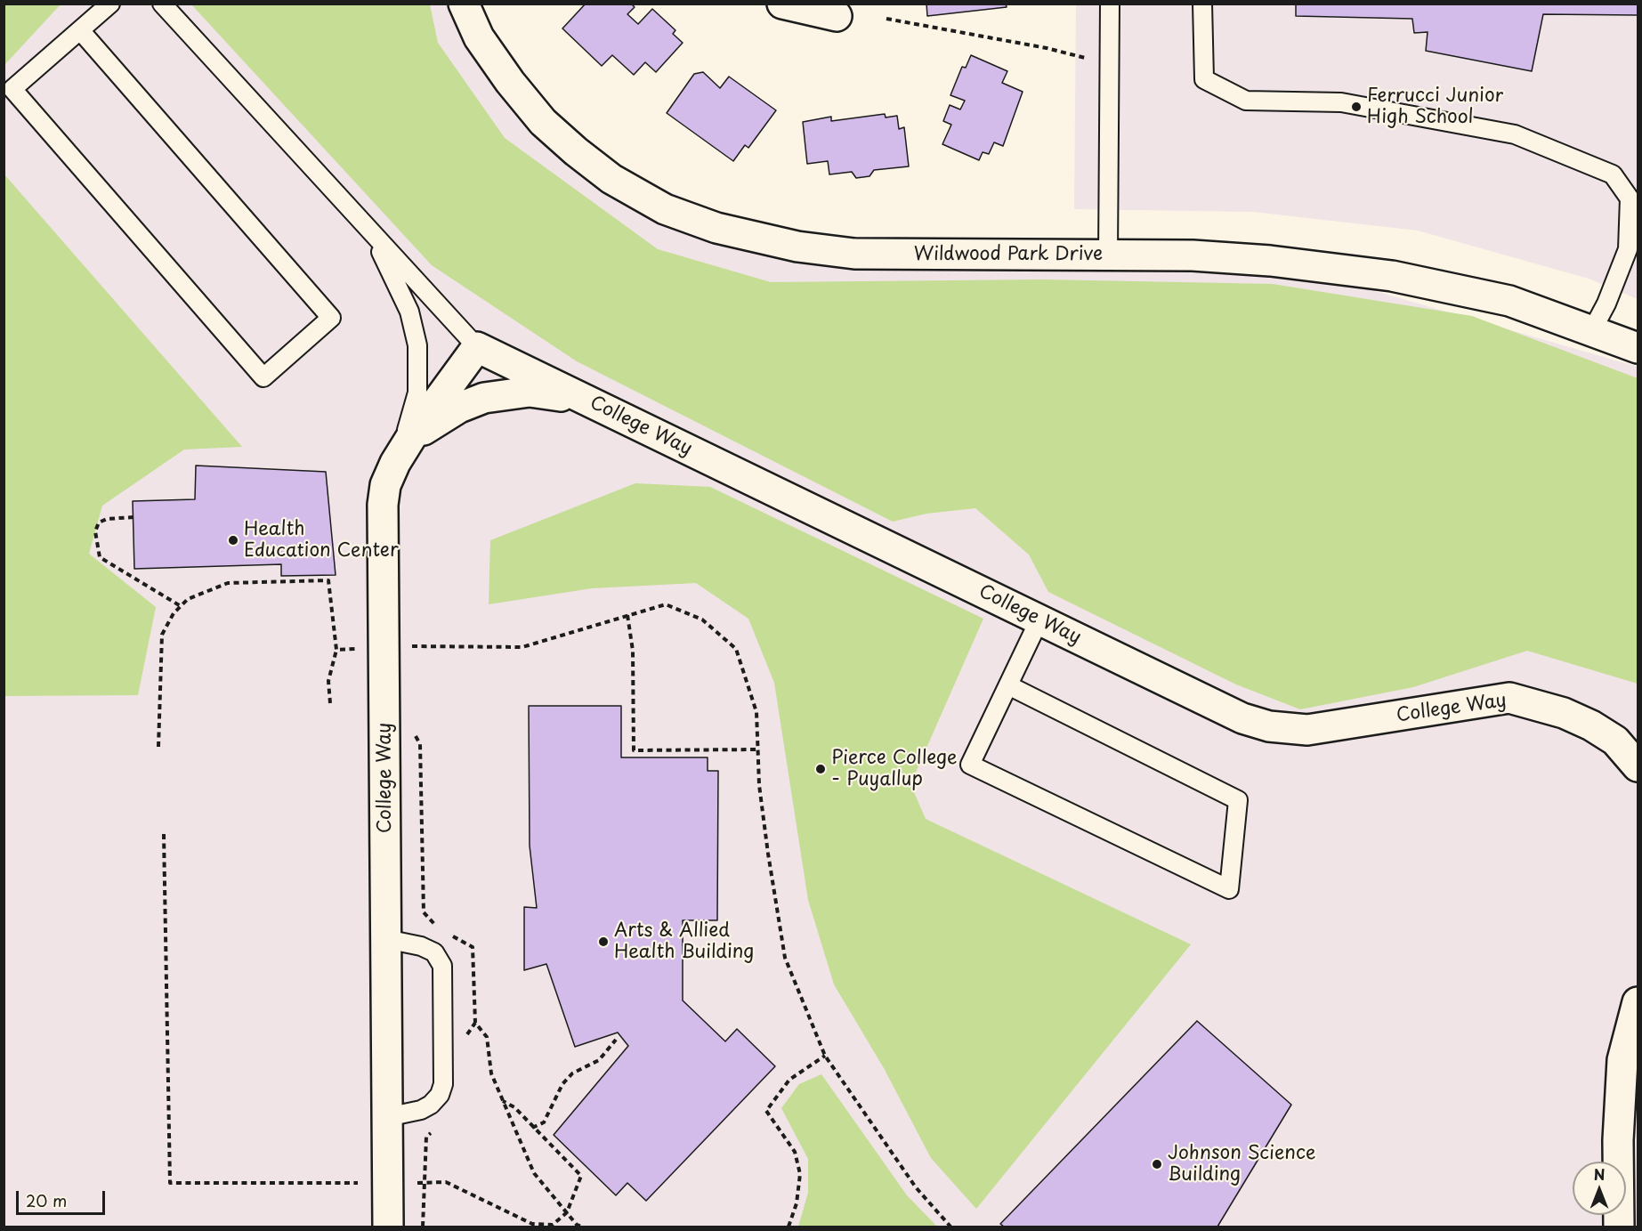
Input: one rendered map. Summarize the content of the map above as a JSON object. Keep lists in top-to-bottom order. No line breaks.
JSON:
{"streets":{"street":["Wildwood Park Drive","College Way"]},"places":["Ferrucci Junior High School","Health Education Center","Pierce College - Puyallup","Arts & Allied Health Building","Johnson Science Building"],"scale_bar":"20 m","north":"top"}
